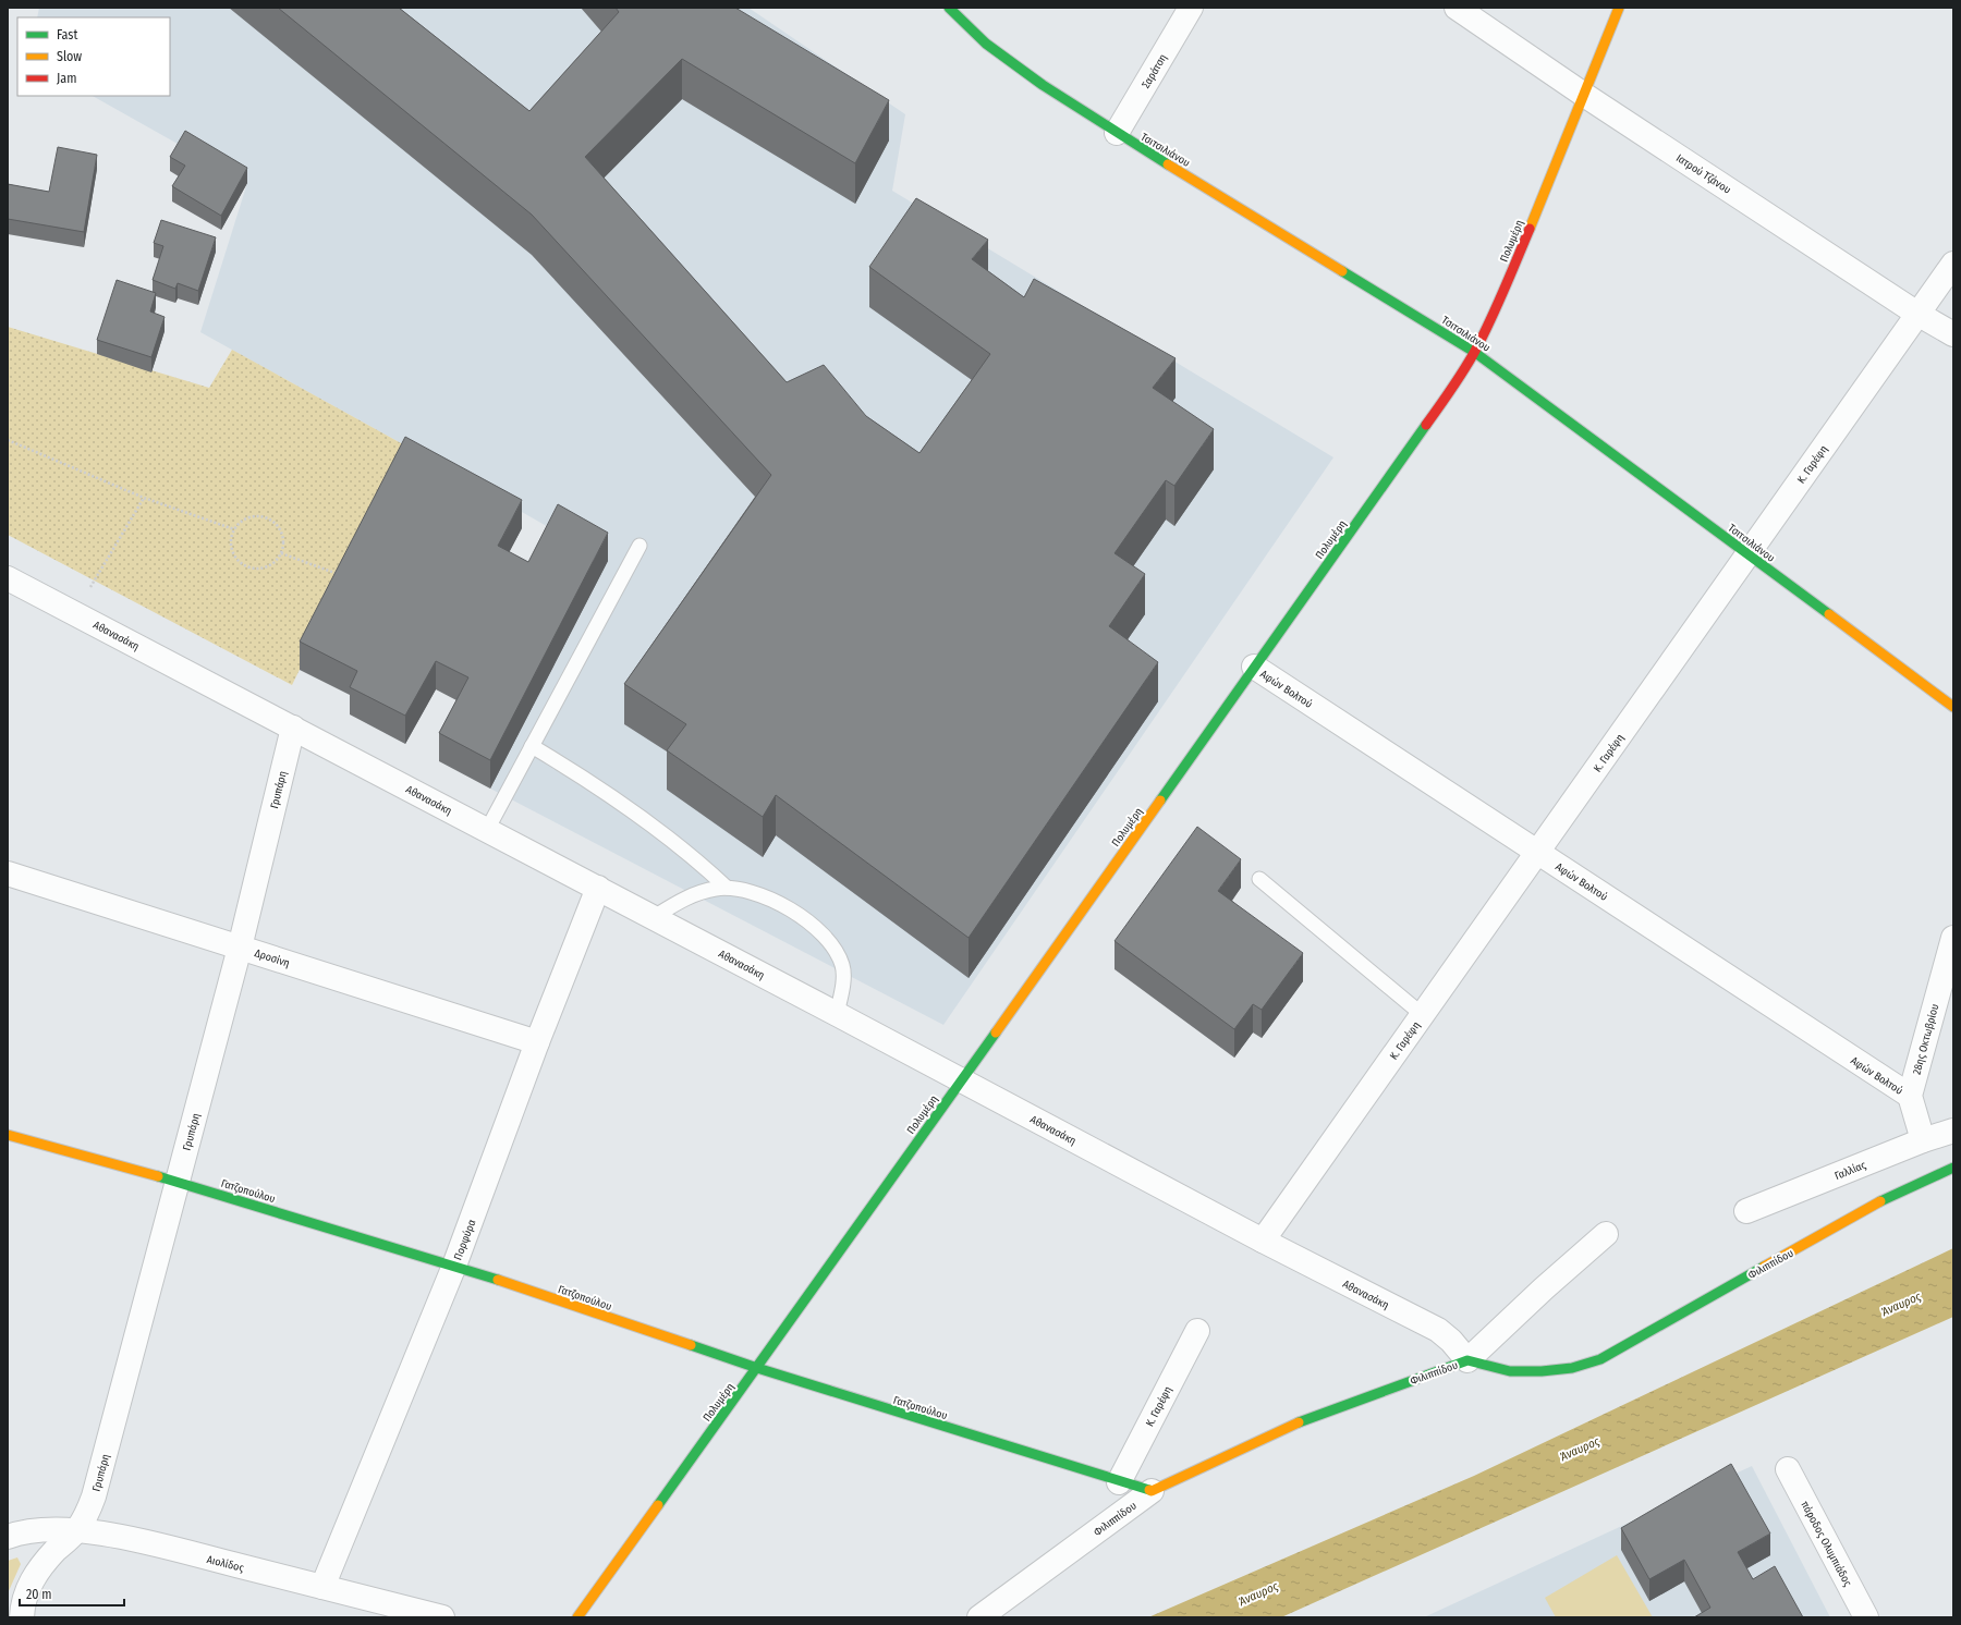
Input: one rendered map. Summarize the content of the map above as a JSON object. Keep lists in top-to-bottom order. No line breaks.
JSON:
{"streets":{"street":["Σαράτση","Τσιτσιλιάνου","Ιατρού Τζάνου","Πολυμέρη","Κ. Γαρέφη","Αθανασάκη","Αφών Βολτού","Γρυπάρη","Δροσίνη","28ης Οκτωβρίου","Γαλλίας","Γατζοπούλου","Πορφύρα","Φιλιππίδου","πάροδος Ολυμπιάδος","Αιολίδος"]},"crossings":[["Σαράτση","Τσιτσιλιάνου"],["Τσιτσιλιάνου","Πολυμέρη"],["Τσιτσιλιάνου","Κ. Γαρέφη"],["Ιατρού Τζάνου","Πολυμέρη"],["Ιατρού Τζάνου","Κ. Γαρέφη"],["Πολυμέρη","Αθανασάκη"],["Πολυμέρη","Αφών Βολτού"],["Πολυμέρη","Γατζοπούλου"],["Κ. Γαρέφη","Αθανασάκη"],["Κ. Γαρέφη","Αφών Βολτού"],["Κ. Γαρέφη","Γατζοπούλου"],["Αθανασάκη","Γρυπάρη"],["Αθανασάκη","Πορφύρα"],["Αθανασάκη","Φιλιππίδου"],["Αφών Βολτού","28ης Οκτωβρίου"],["Γρυπάρη","Δροσίνη"],["Γρυπάρη","Γατζοπούλου"],["Γρυπάρη","Αιολίδος"],["Δροσίνη","Πορφύρα"],["Γατζοπούλου","Πορφύρα"],["Γατζοπούλου","Φιλιππίδου"],["Πορφύρα","Αιολίδος"]],"water":["Άναυρος"],"legend":["Fast","Slow","Jam"],"scale_bar":"20 m"}
